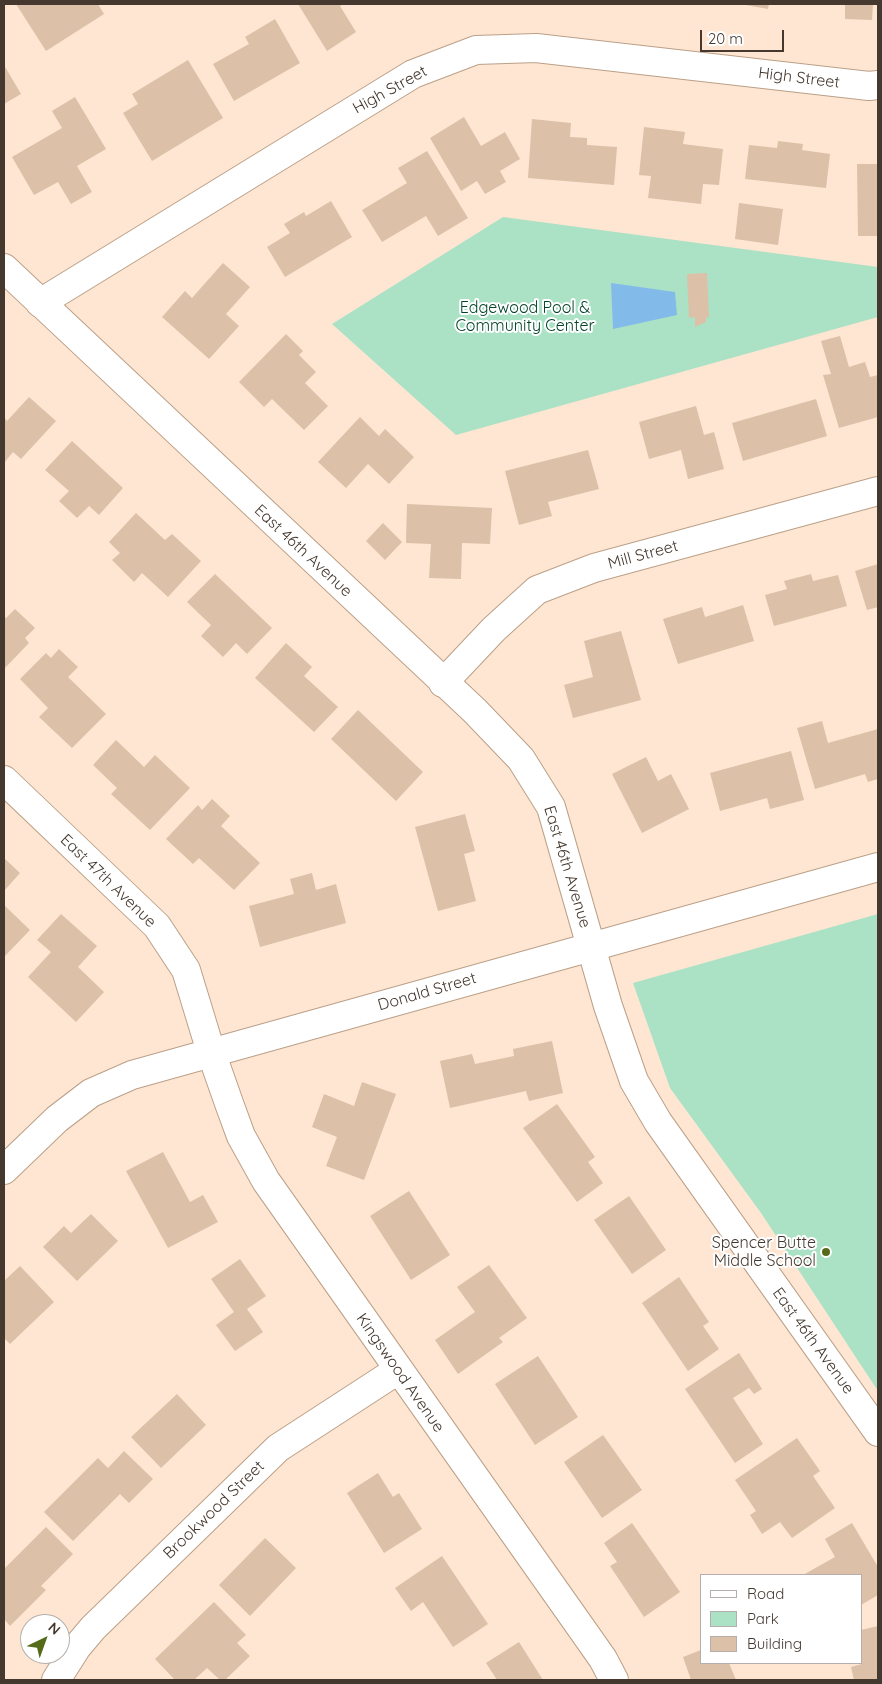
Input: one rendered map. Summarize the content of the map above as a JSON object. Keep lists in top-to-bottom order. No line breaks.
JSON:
{"streets":{"street":["High Street","East 46th Avenue","Mill Street","East 47th Avenue","Donald Street","Kingswood Avenue","Brookwood Street"]},"crossings":[["High Street","East 46th Avenue"],["East 46th Avenue","Mill Street"],["East 46th Avenue","Donald Street"],["East 47th Avenue","Donald Street"],["East 47th Avenue","Kingswood Avenue"],["Donald Street","Kingswood Avenue"],["Kingswood Avenue","Brookwood Street"]],"parks":["Edgewood Pool & Community Center"],"places":["Spencer Butte Middle School"],"legend":["Road","Park","Building"],"scale_bar":"20 m","north":"top right"}
